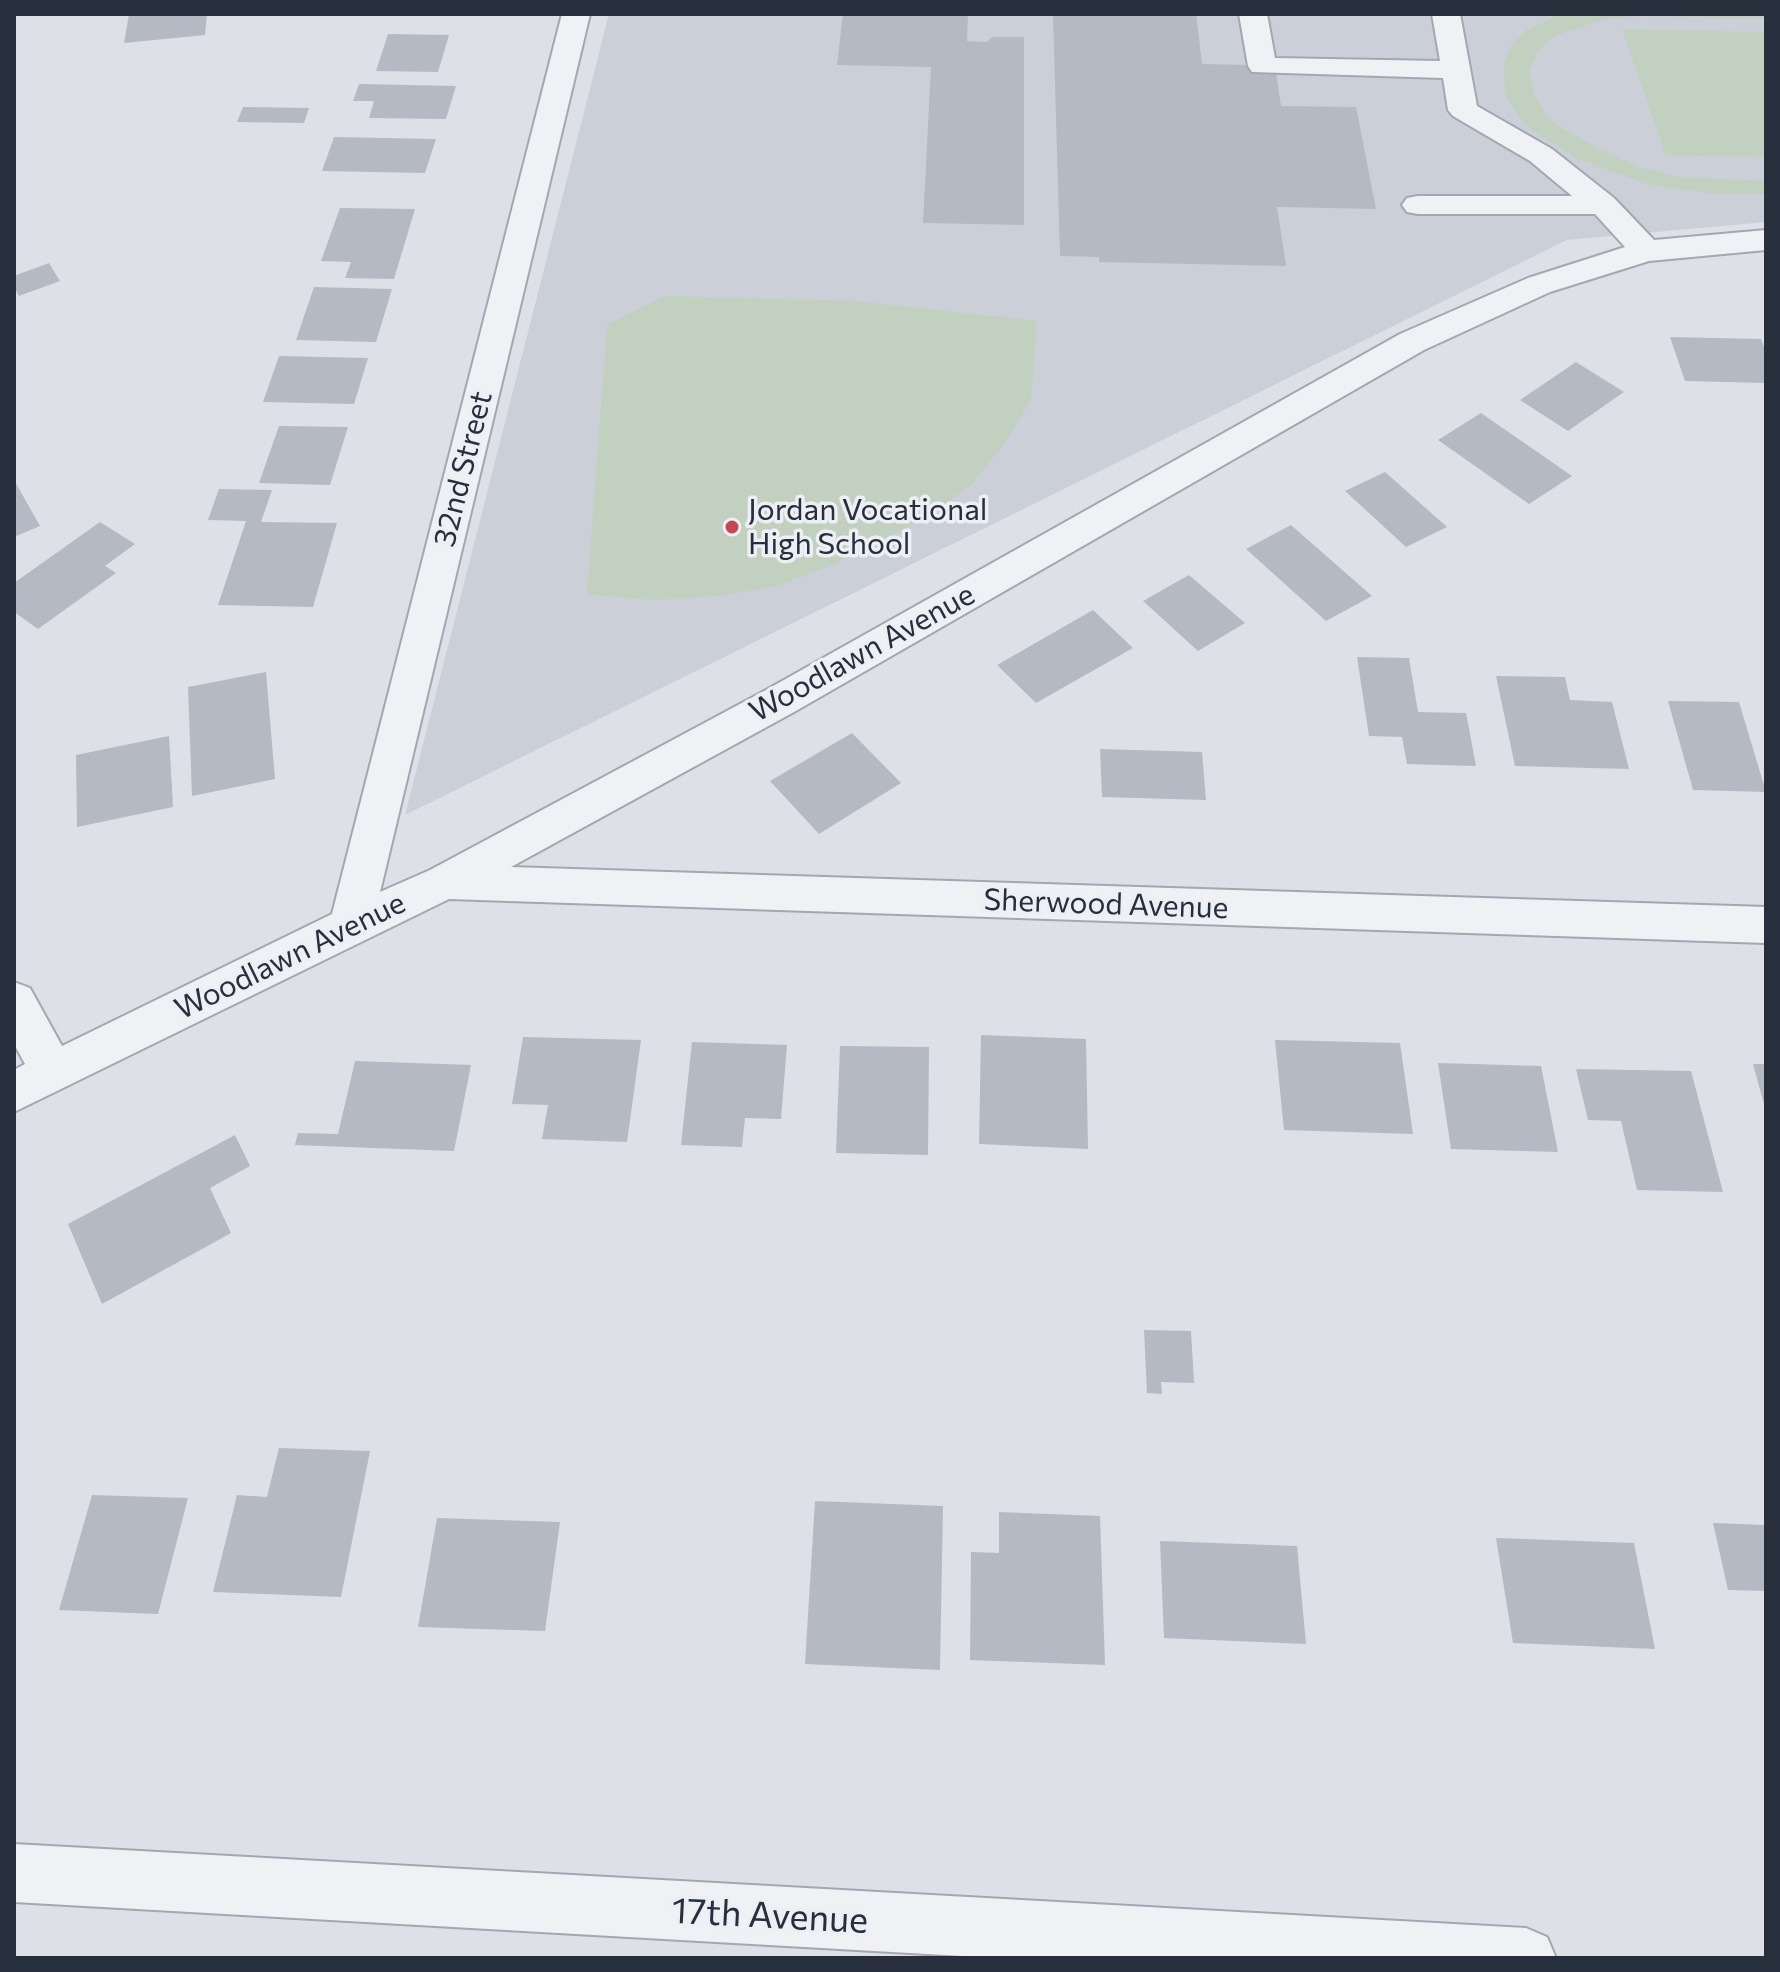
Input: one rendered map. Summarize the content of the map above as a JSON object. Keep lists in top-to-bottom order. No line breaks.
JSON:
{"streets":{"street":["32nd Street","Woodlawn Avenue","Sherwood Avenue","17th Avenue"]},"crossings":[["32nd Street","Woodlawn Avenue"],["Woodlawn Avenue","Sherwood Avenue"]],"places":["Jordan Vocational High School"]}
